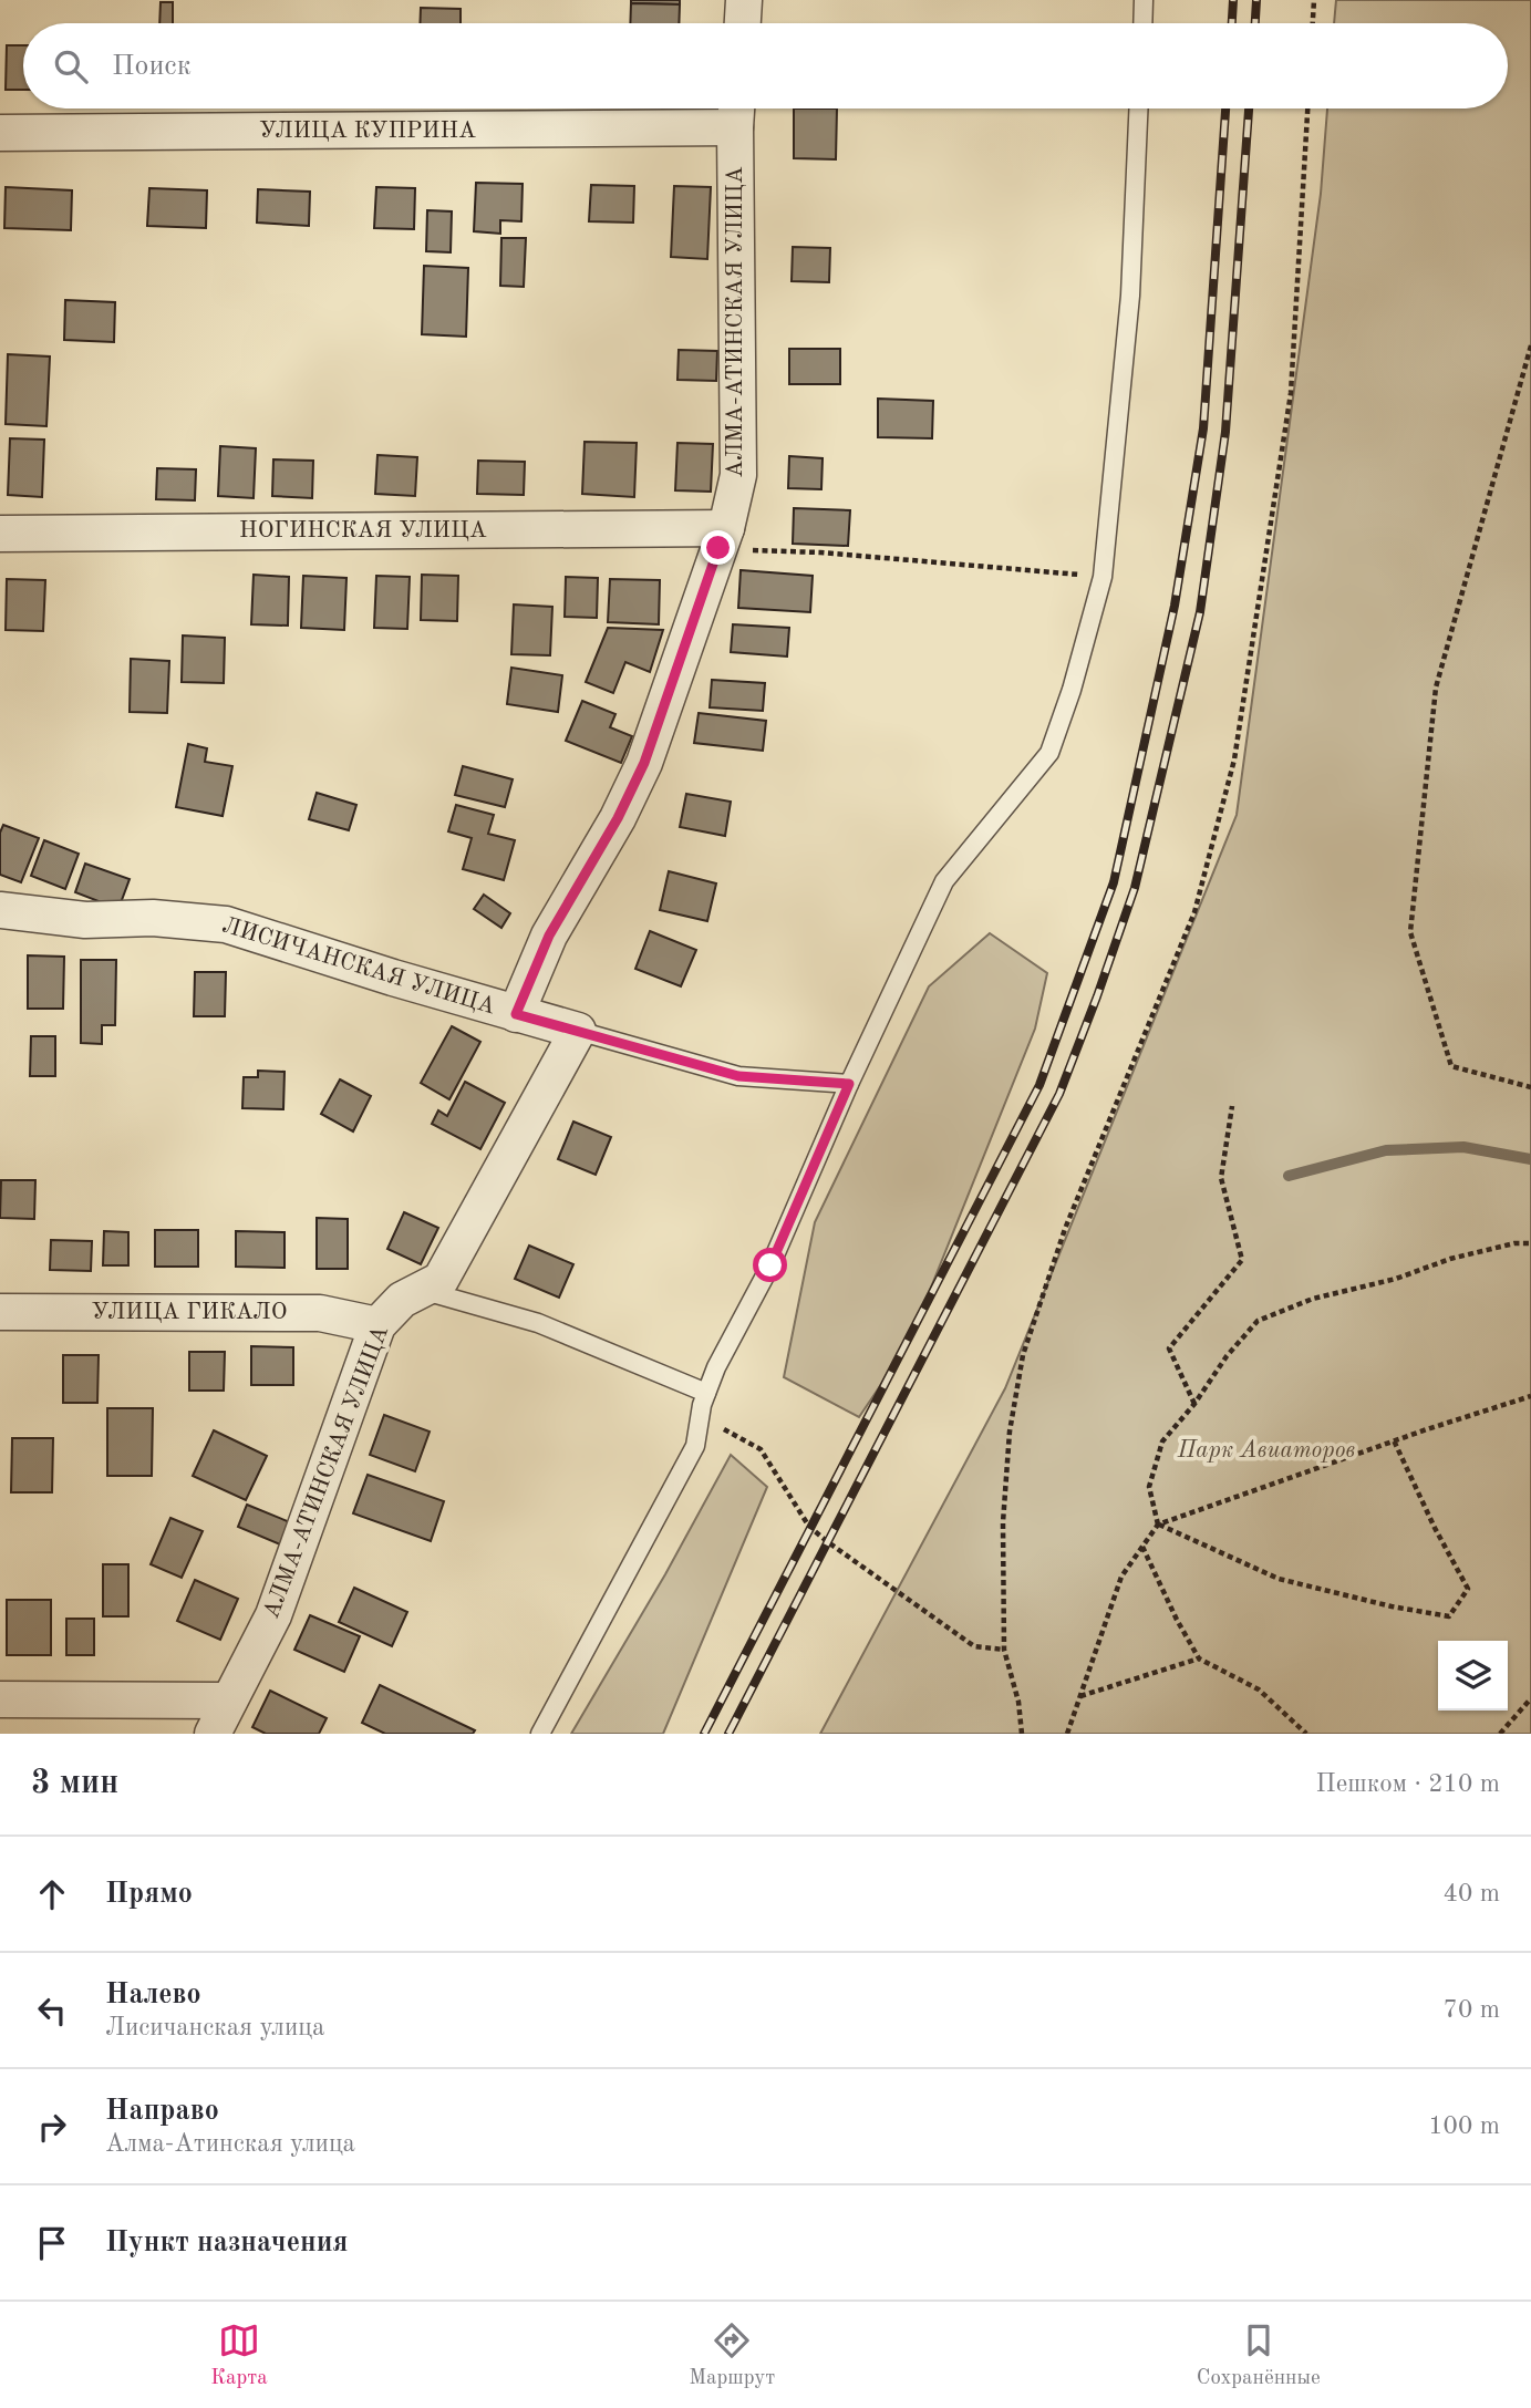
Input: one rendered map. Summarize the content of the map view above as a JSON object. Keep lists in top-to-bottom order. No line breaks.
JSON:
{"streets":{"street":["УЛИЦА КУПРИНА","АЛМА-АТИНСКАЯ УЛИЦА","НОГИНСКАЯ УЛИЦА","ЛИСИЧАНСКАЯ УЛИЦА","УЛИЦА ГИКАЛО"]},"crossings":[["УЛИЦА КУПРИНА","АЛМА-АТИНСКАЯ УЛИЦА"],["АЛМА-АТИНСКАЯ УЛИЦА","НОГИНСКАЯ УЛИЦА"],["АЛМА-АТИНСКАЯ УЛИЦА","ЛИСИЧАНСКАЯ УЛИЦА"],["АЛМА-АТИНСКАЯ УЛИЦА","УЛИЦА ГИКАЛО"]],"parks":["Парк Авиаторов"],"page":{"search":"Поиск","heading":["3 мин","Пешком · 210 m"],"list":[["Прямо","40 m"],["Налево","Лисичанская улица","70 m"],["Направо","Алма-Атинская улица","100 m"],"Пункт назначения"],"nav":["Карта","Маршрут","Сохранённые"]}}
